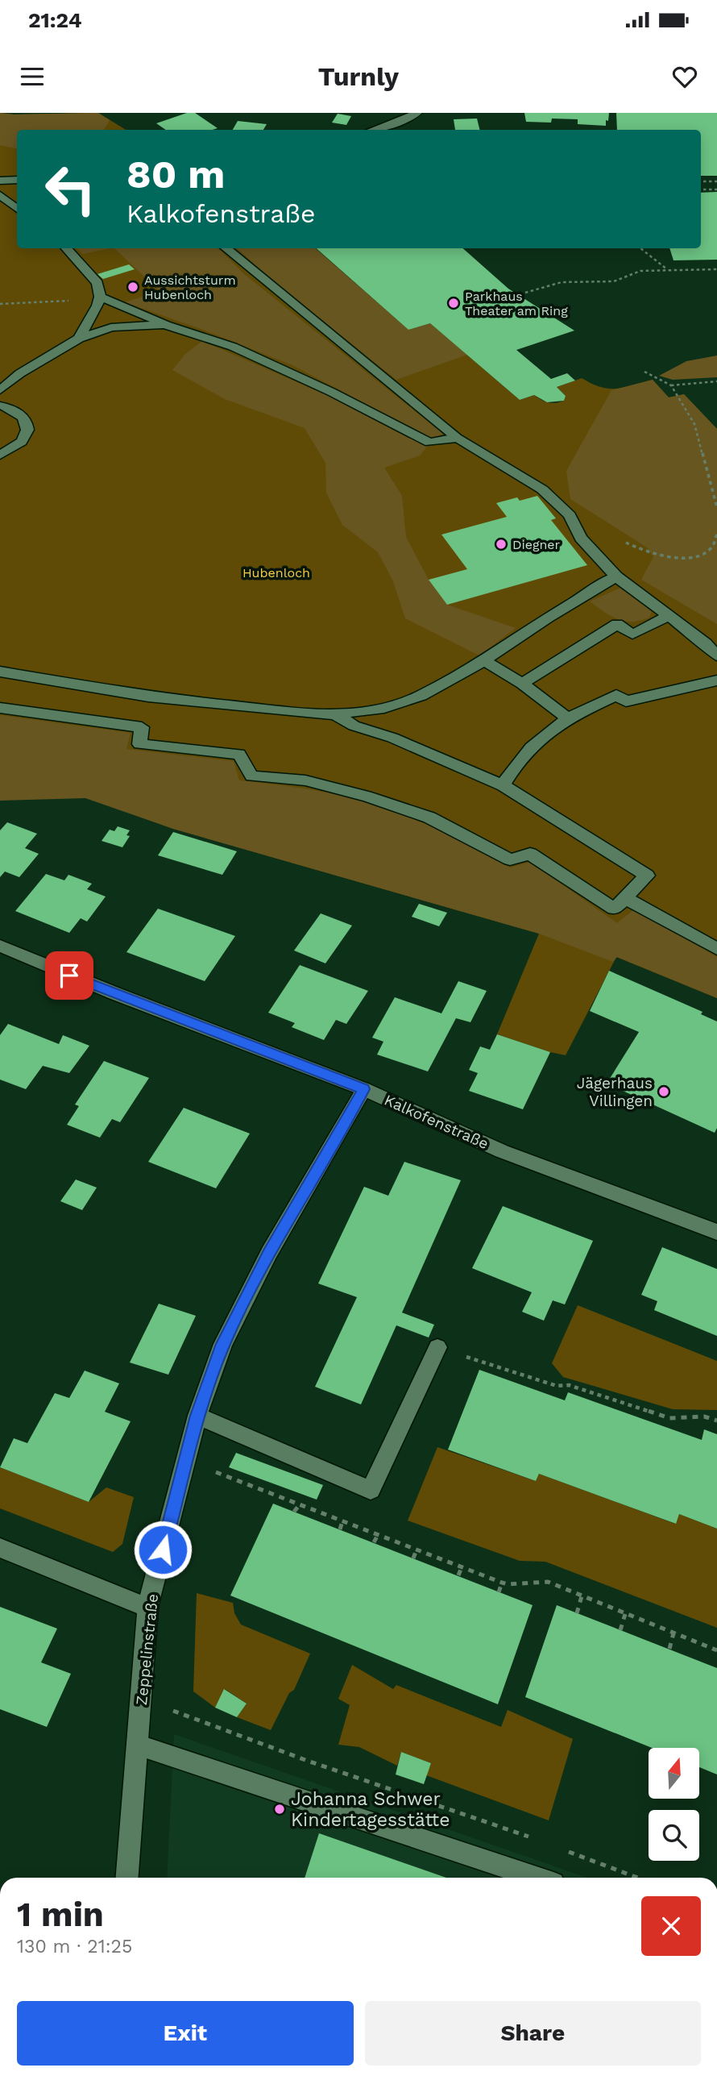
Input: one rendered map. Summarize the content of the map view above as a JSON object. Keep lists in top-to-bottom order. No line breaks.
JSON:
{"streets":{"street":["Kalkofenstraße","Zeppelinstraße"]},"crossings":[["Kalkofenstraße","Zeppelinstraße"]],"parks":["Hubenloch"],"places":["Aussichtsturm Hubenloch","Parkhaus Theater am Ring","Diegner","Jägerhaus Villingen","Johanna Schwer Kindertagesstätte"],"north":"top","page":{"status":"21:24","header":"Turnly","turn":["80 m","Kalkofenstraße"],"heading":["1 min","130 m · 21:25"],"buttons":["Exit","Share"]}}
